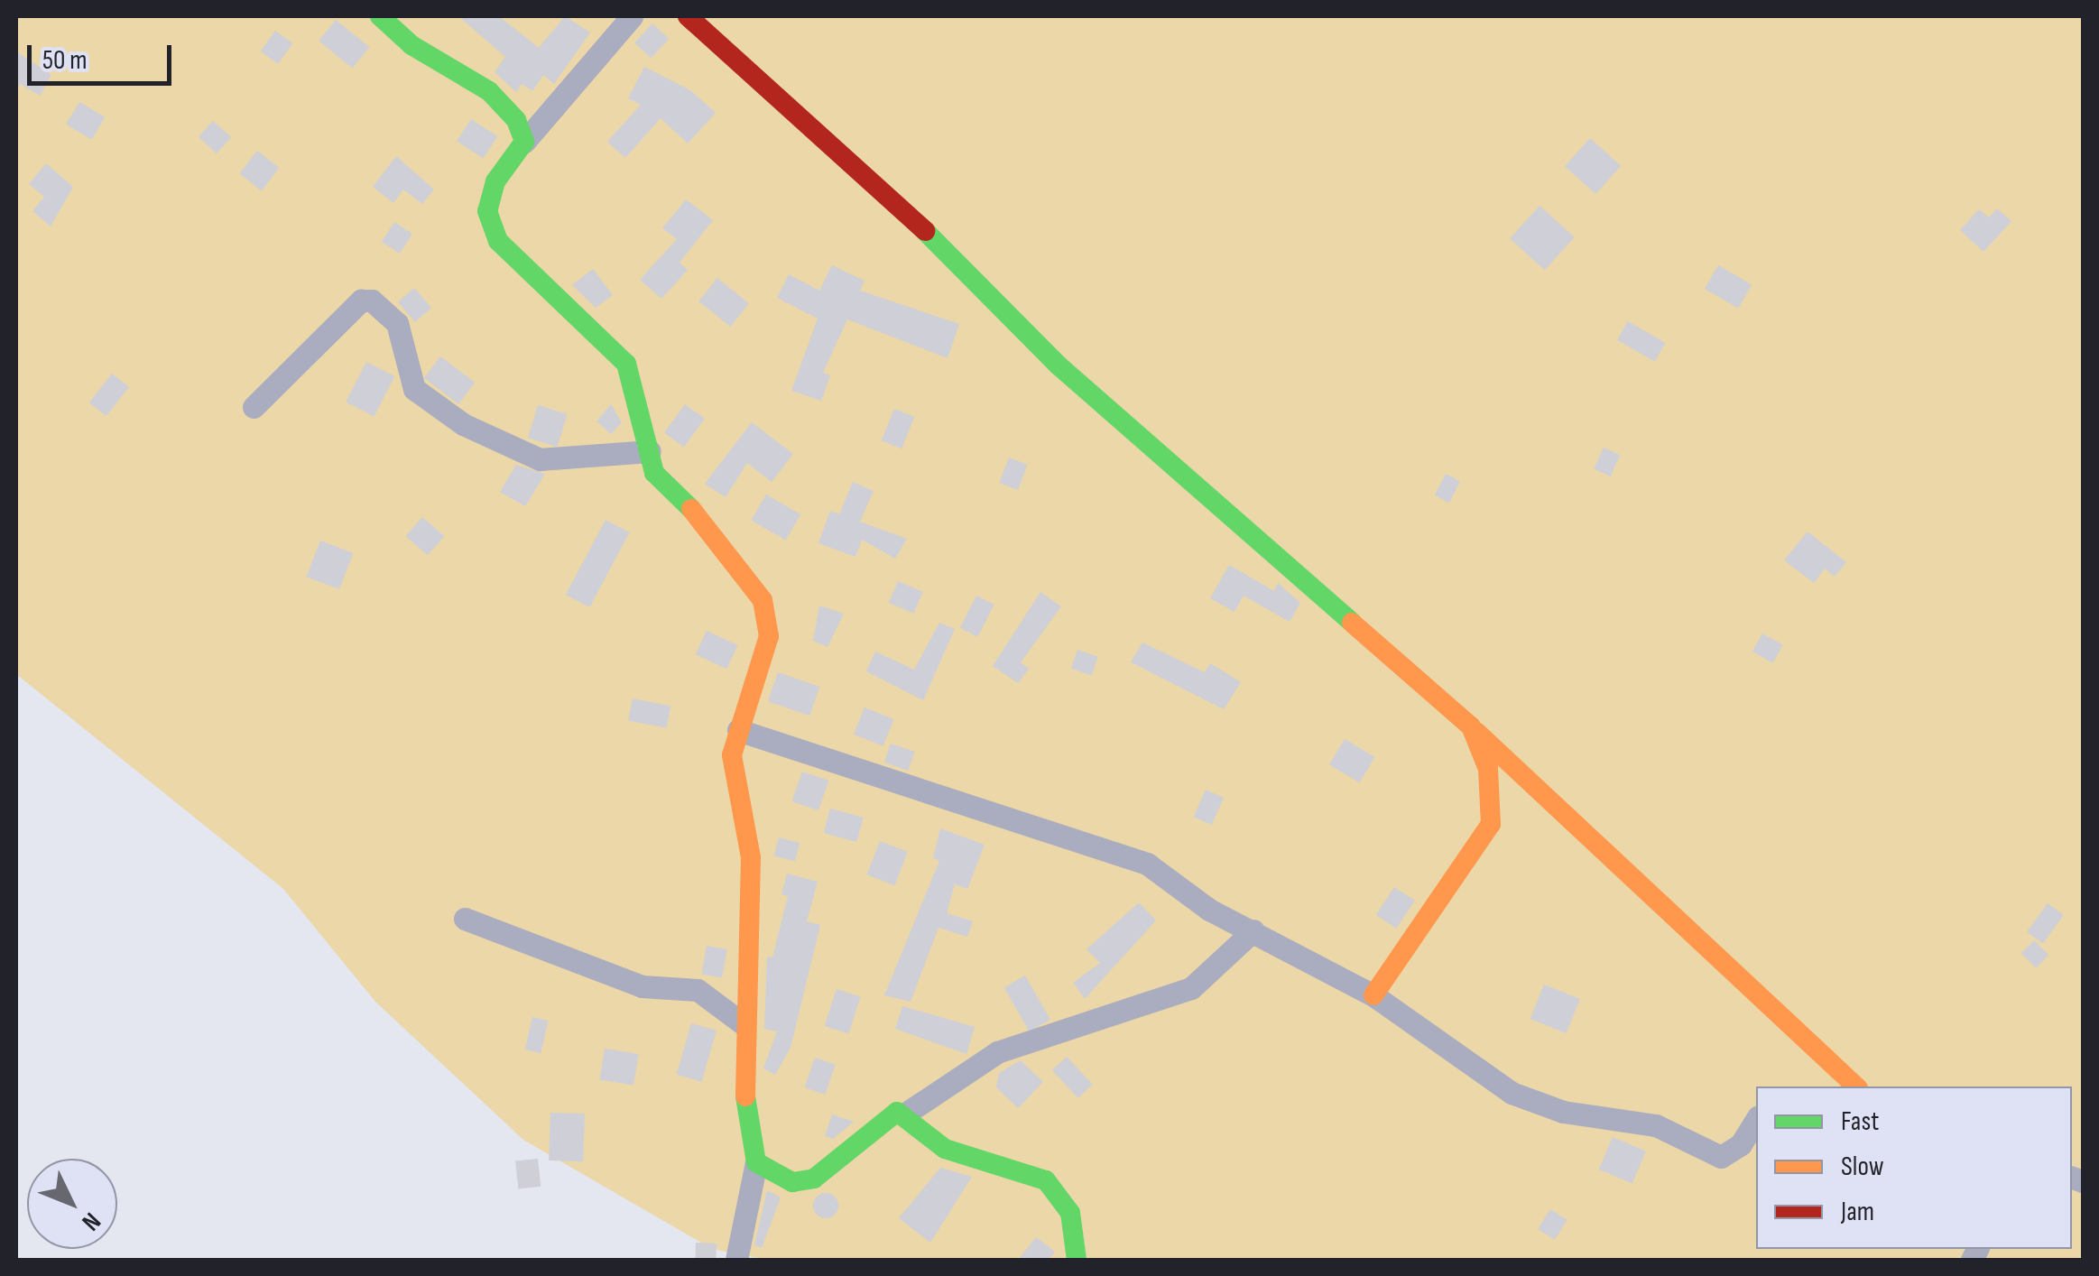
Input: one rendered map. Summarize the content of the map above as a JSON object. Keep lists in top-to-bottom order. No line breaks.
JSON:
{"legend":["Fast","Slow","Jam"],"scale_bar":"50 m","north":"bottom right"}
